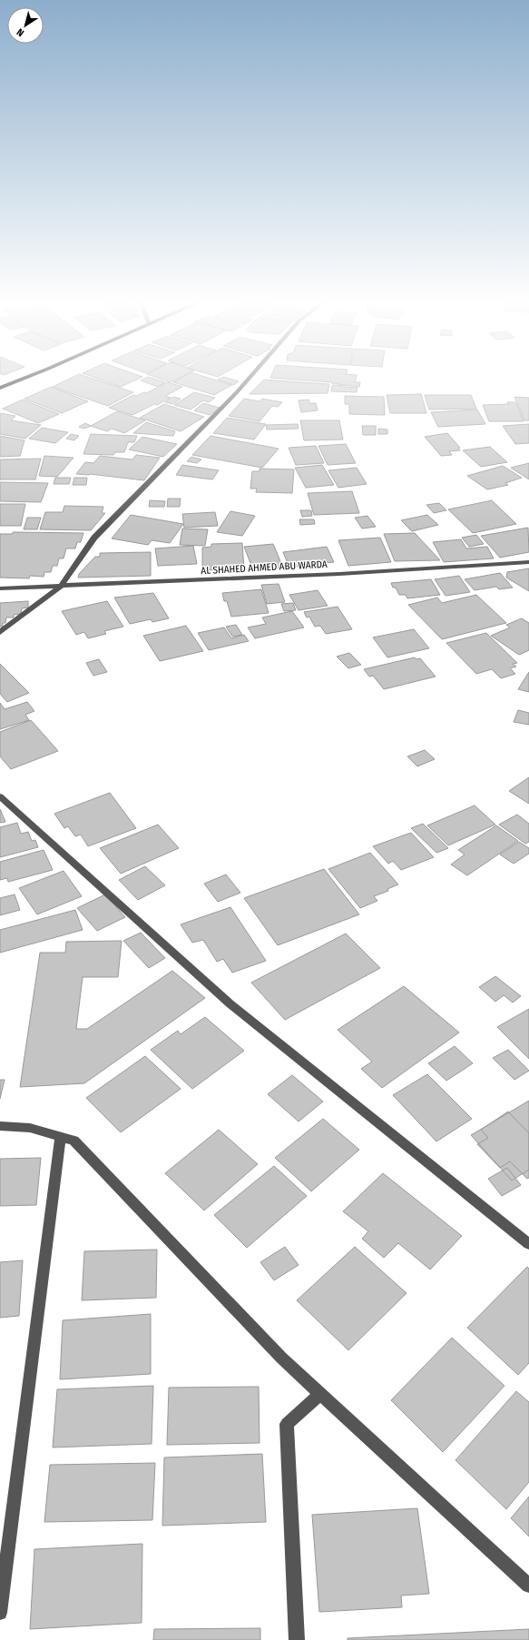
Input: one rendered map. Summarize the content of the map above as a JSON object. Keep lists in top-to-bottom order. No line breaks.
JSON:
{"streets":{"street":["AL SHAHED AHMED ABU WARDA"]},"north":"bottom left"}
